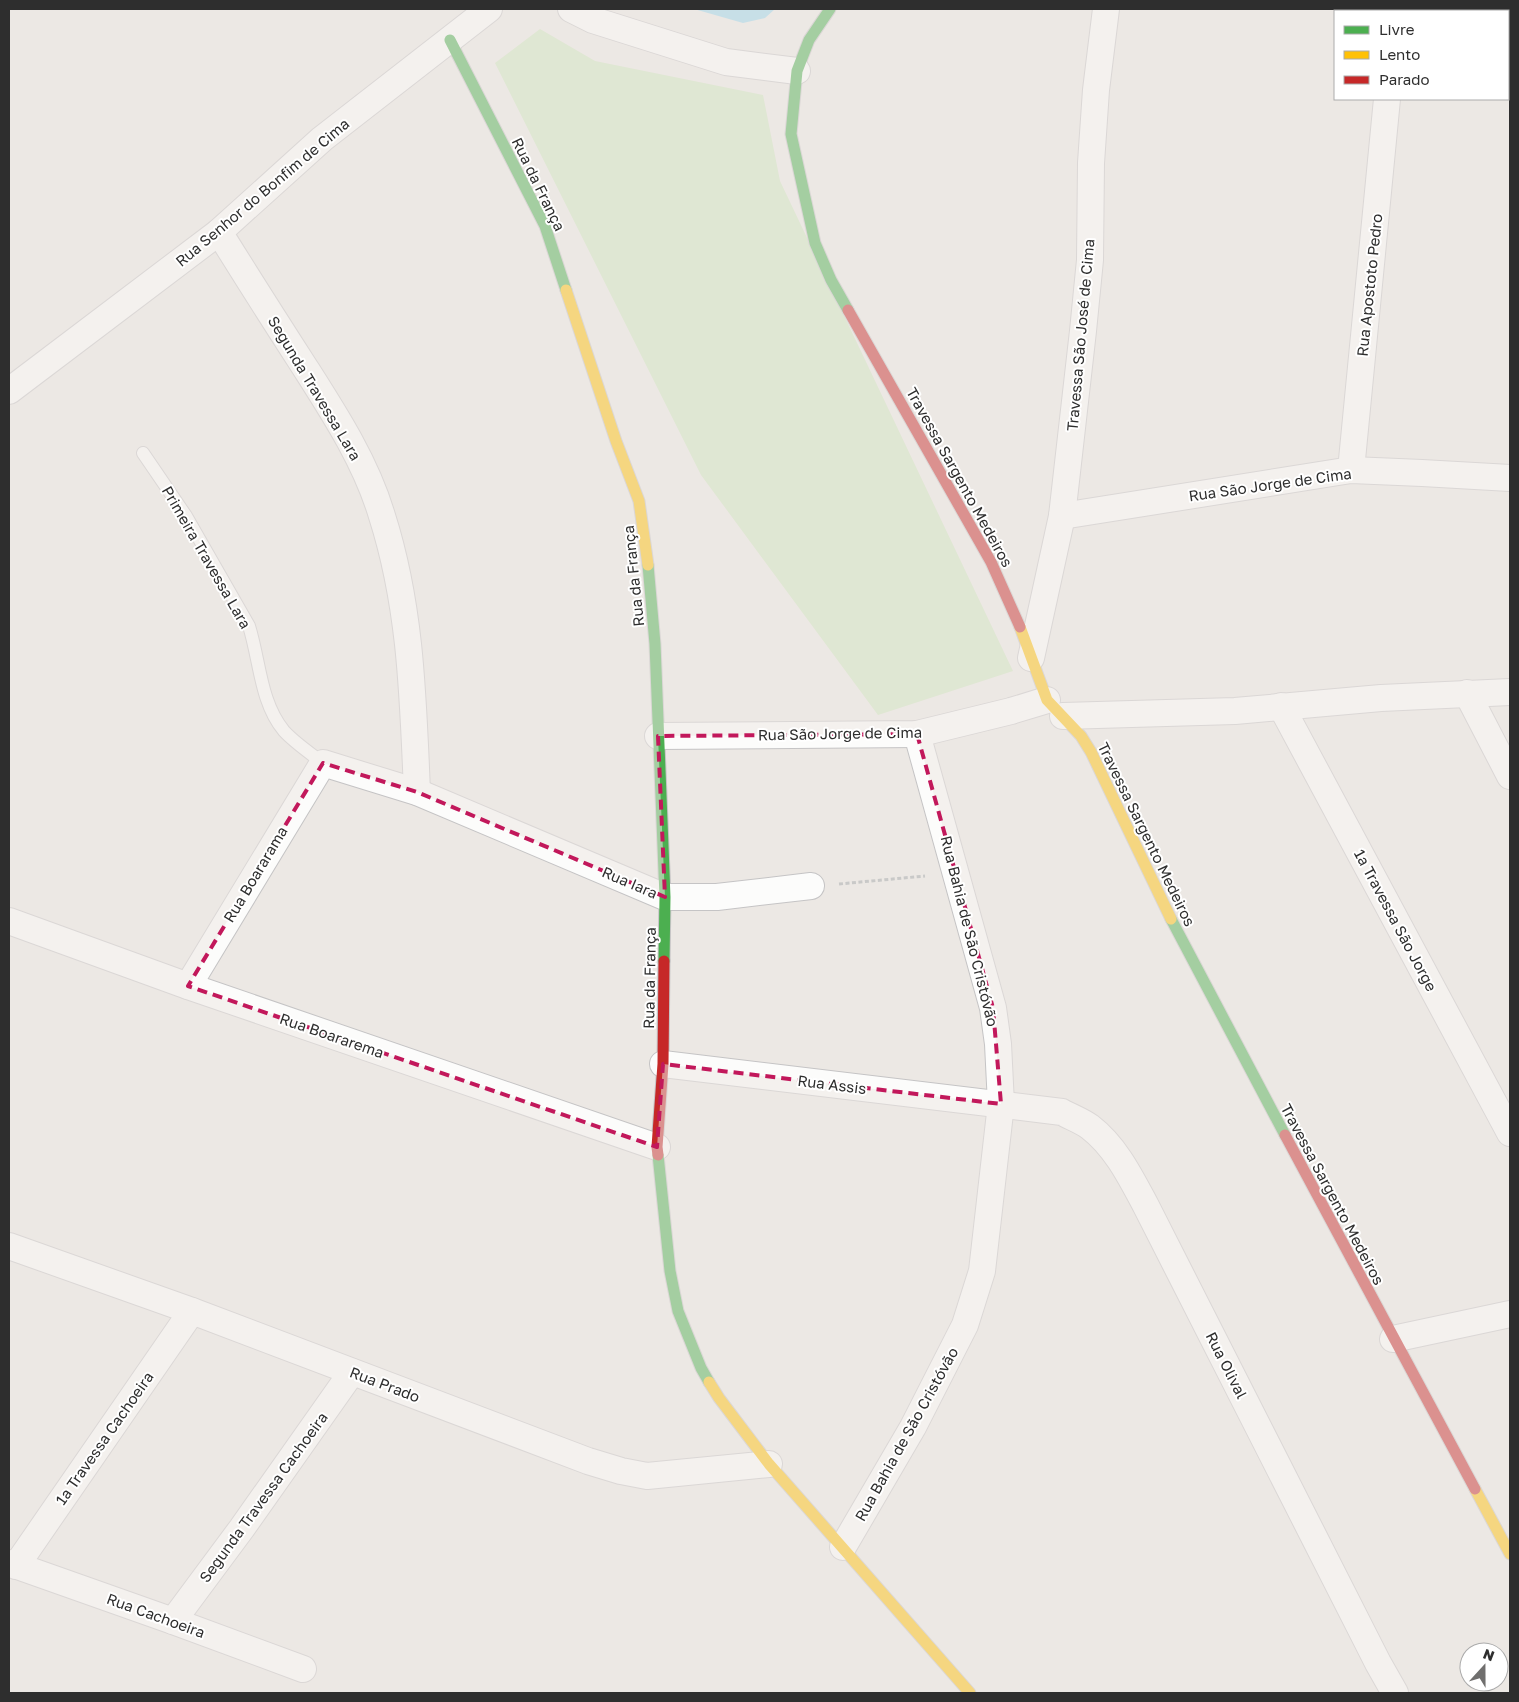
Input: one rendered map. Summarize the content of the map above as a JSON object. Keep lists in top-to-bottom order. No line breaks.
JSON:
{"streets":{"street":["Rua da França","Rua Senhor do Bonfim de Cima","Rua Apostoto Pedro","Travessa São José de Cima","Segunda Travessa Lara","Travessa Sargento Medeiros","Rua São Jorge de Cima","Rua Boararama","Rua Iara","1ª Travessa São Jorge","Rua Bahia de São Cristóvão","Rua Boararema","Rua Assis","Rua Olival","Rua Prado","1ª Travessa Cachoeira","Segunda Travessa Cachoeira","Rua Cachoeira"],"lane":["Primeira Travessa Lara"]},"crossings":[["Rua da França","Rua Senhor do Bonfim de Cima"],["Rua da França","Rua São Jorge de Cima"],["Rua da França","Rua Iara"],["Rua da França","Rua Boararema"],["Rua da França","Rua Assis"],["Rua Senhor do Bonfim de Cima","Segunda Travessa Lara"],["Rua Apostoto Pedro","Rua São Jorge de Cima"],["Travessa São José de Cima","Travessa Sargento Medeiros"],["Travessa São José de Cima","Rua São Jorge de Cima"],["Segunda Travessa Lara","Rua Iara"],["Travessa Sargento Medeiros","Rua São Jorge de Cima"],["Rua São Jorge de Cima","1ª Travessa São Jorge"],["Rua São Jorge de Cima","Rua Bahia de São Cristóvão"],["Primeira Travessa Lara","Rua Boararama"],["Primeira Travessa Lara","Rua Iara"],["Rua Boararama","Rua Iara"],["Rua Boararama","Rua Boararema"],["Rua Bahia de São Cristóvão","Rua Assis"],["Rua Bahia de São Cristóvão","Rua Olival"],["Rua Assis","Rua Olival"],["Rua Prado","1ª Travessa Cachoeira"],["Rua Prado","Segunda Travessa Cachoeira"],["1ª Travessa Cachoeira","Rua Cachoeira"],["Segunda Travessa Cachoeira","Rua Cachoeira"]],"legend":["Livre","Lento","Parado"],"north":"top"}
